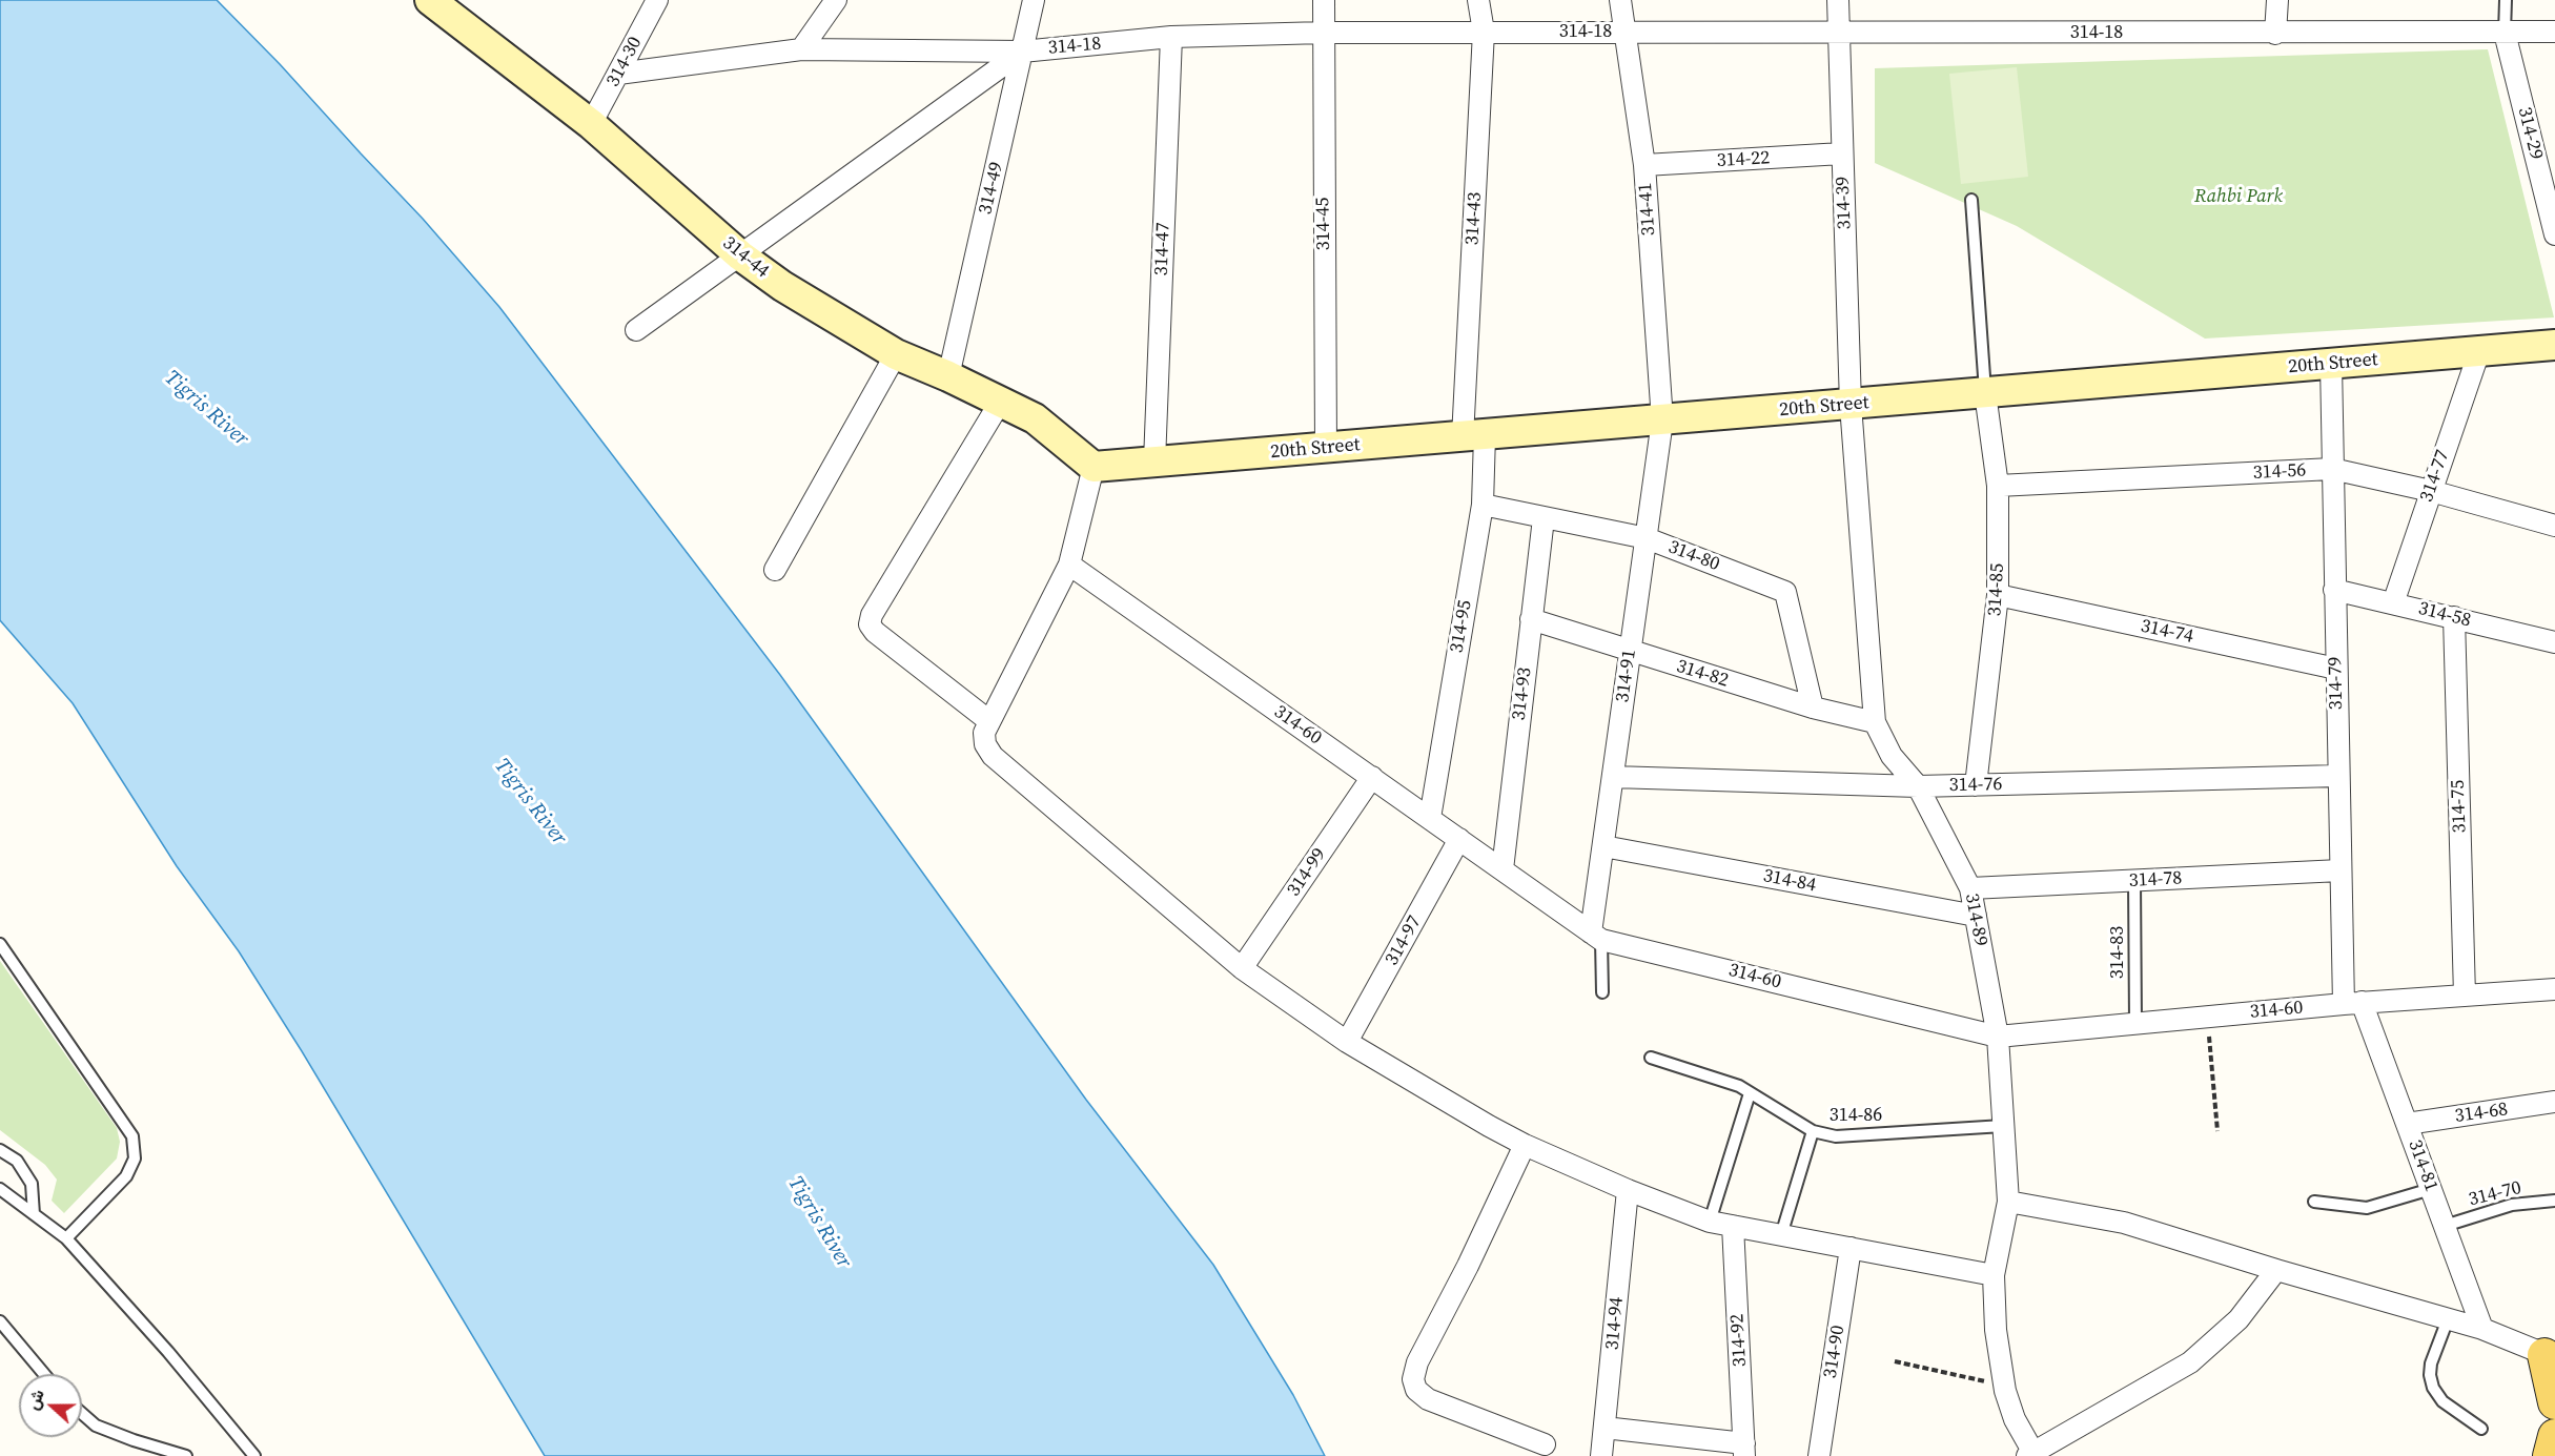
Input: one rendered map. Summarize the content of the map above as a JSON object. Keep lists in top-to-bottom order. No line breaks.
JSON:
{"streets":{"street":["314-18","314-30","314-29","314-22","314-49","314-39","314-41","314-43","314-45","314-47","314-44","20th Street","314-56","314-77","314-80","314-85","314-58","314-95","314-74","314-82","314-91","314-79","314-93","314-60","314-76","314-75","314-99","314-78","314-84","314-89","314-97","314-68","314-81","314-94","314-92","314-90"],"lane":["314-83","314-86","314-70"]},"crossings":[["314-18","314-30"],["314-18","314-29"],["314-18","314-49"],["314-18","314-39"],["314-18","314-41"],["314-18","314-43"],["314-18","314-45"],["314-18","314-47"],["314-30","314-44"],["314-22","314-39"],["314-22","314-41"],["314-49","314-44"],["314-39","20th Street"],["314-39","314-89"],["314-41","20th Street"],["314-41","314-91"],["314-43","20th Street"],["314-43","314-95"],["314-45","20th Street"],["314-47","20th Street"],["314-44","20th Street"],["20th Street","314-77"],["20th Street","314-85"],["20th Street","314-95"],["20th Street","314-91"],["20th Street","314-79"],["20th Street","314-89"],["314-56","314-77"],["314-56","314-85"],["314-56","314-79"],["314-77","314-58"],["314-80","314-95"],["314-80","314-82"],["314-80","314-91"],["314-80","314-93"],["314-85","314-74"],["314-85","314-76"],["314-58","314-79"],["314-58","314-75"],["314-95","314-60"],["314-74","314-79"],["314-82","314-91"],["314-82","314-93"],["314-82","314-89"],["314-91","314-60"],["314-91","314-76"],["314-91","314-84"],["314-79","314-60"],["314-79","314-76"],["314-79","314-78"],["314-79","314-81"],["314-93","314-60"],["314-60","314-75"],["314-60","314-99"],["314-60","314-89"],["314-60","314-97"],["314-60","314-83"],["314-60","314-81"],["314-76","314-89"],["314-78","314-89"],["314-78","314-83"],["314-84","314-89"],["314-89","314-86"],["314-68","314-81"],["314-81","314-70"]],"water":["Tigris River"],"parks":["Rahbi Park"],"north":"left"}
